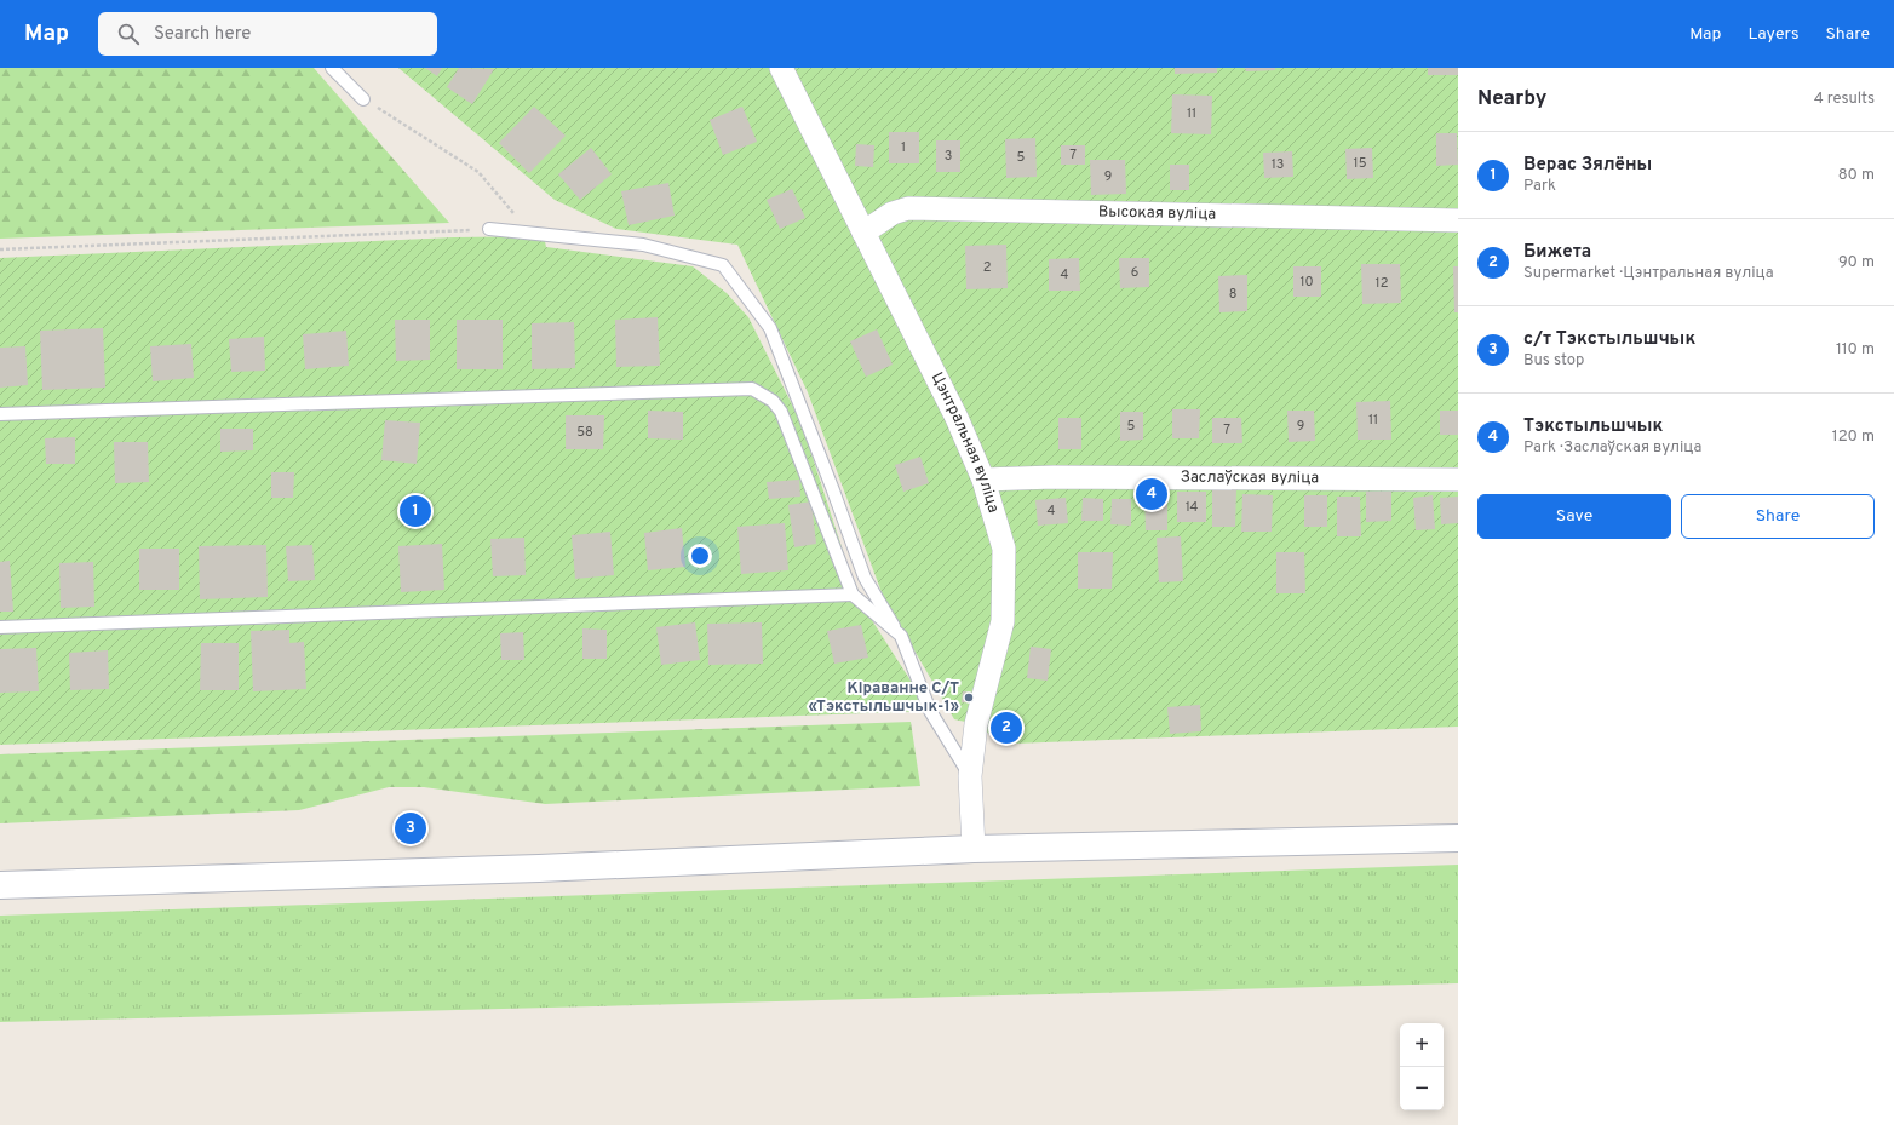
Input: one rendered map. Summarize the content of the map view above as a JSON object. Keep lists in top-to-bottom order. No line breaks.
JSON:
{"streets":{"street":["Высокая вуліца","Цэнтральная вуліца","Заслаўская вуліца"]},"crossings":[["Высокая вуліца","Цэнтральная вуліца"],["Цэнтральная вуліца","Заслаўская вуліца"]],"places":["Кіраванне С/Т «Тэкстыльшчык-1»"],"house_numbers":["11","1","7","3","5","15","13","9","2","6","4","10","12","8","11","5","9","7","58","14","4"],"page":{"header":"Map","search":"Search here","nav":["Map","Layers","Share"],"heading":["Nearby","4 results"],"list":[{"mark":"1","name":"Верас Зялёны","note":"Park","value":"80 m"},{"mark":"2","name":"Бижета","note":"Supermarket · Цэнтральная вуліца","value":"90 m"},{"mark":"3","name":"с/т Тэкстыльшчык","note":"Bus stop","value":"110 m"},{"mark":"4","name":"Тэкстыльшчык","note":"Park · Заслаўская вуліца","value":"120 m"}],"pins":["4","1","2","3"],"buttons":["Save","Share"],"map_buttons":["+","−"]}}
